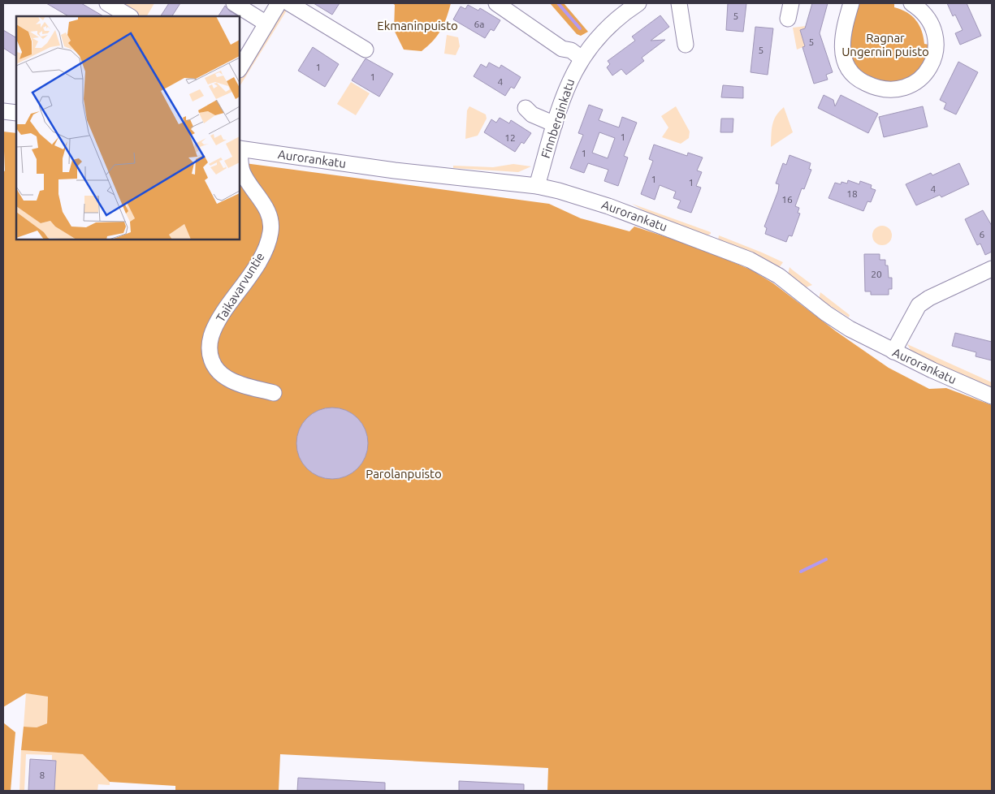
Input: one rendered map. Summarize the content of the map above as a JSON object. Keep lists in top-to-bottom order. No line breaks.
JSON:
{"streets":{"street":["Finnberginkatu","Aurorankatu","Taikavarvuntie"]},"crossings":[["Finnberginkatu","Aurorankatu"],["Aurorankatu","Taikavarvuntie"]],"parks":["Ekmaninpuisto","Ragnar Ungernin puisto","Parolanpuisto"],"house_numbers":["5","6a","5","5","1","1","4","1","12","1","1","1","4","18","16","6","20","8"]}
